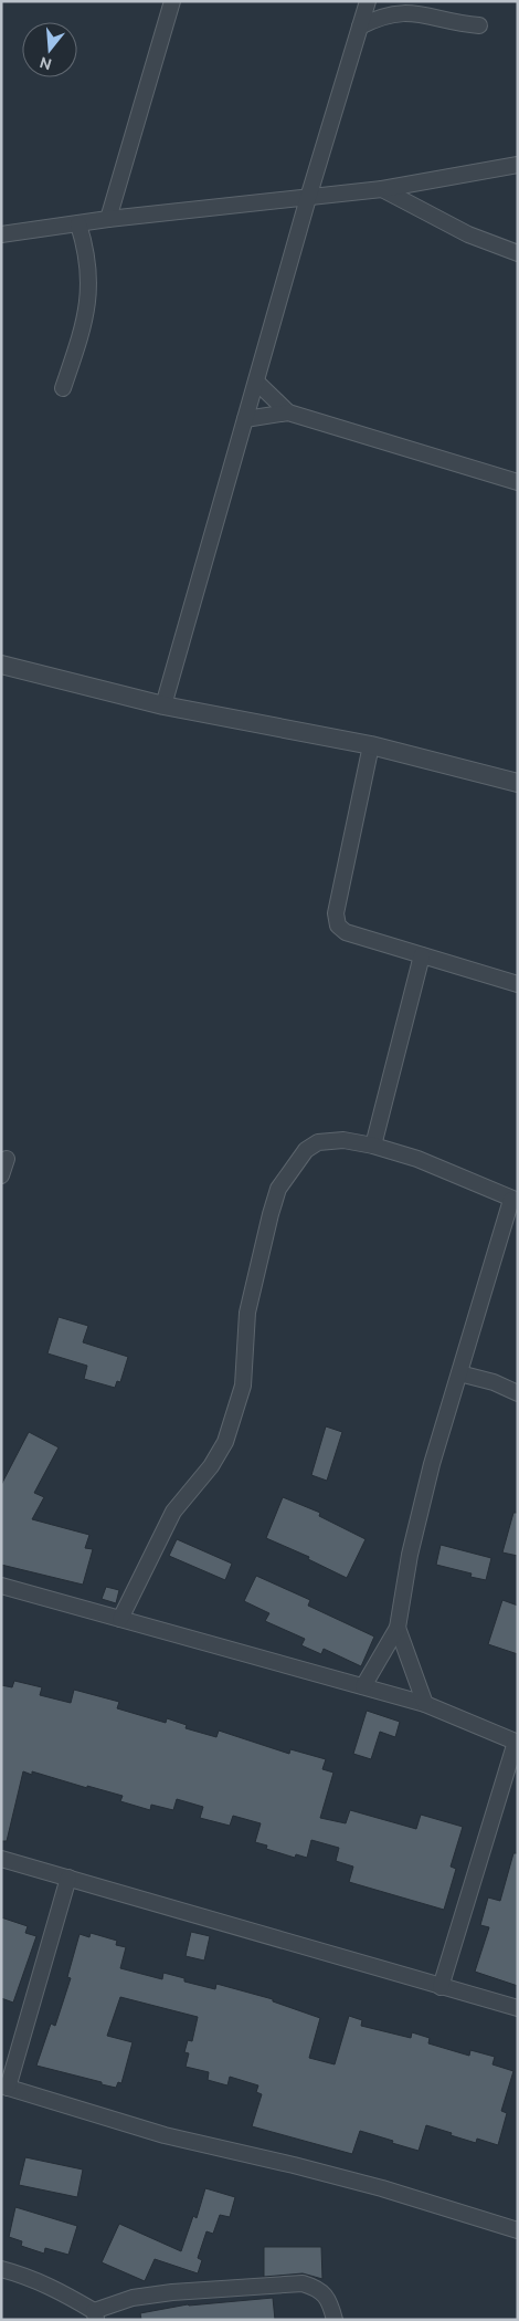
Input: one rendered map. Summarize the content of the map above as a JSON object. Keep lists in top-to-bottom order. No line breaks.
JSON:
{"north":"bottom"}
